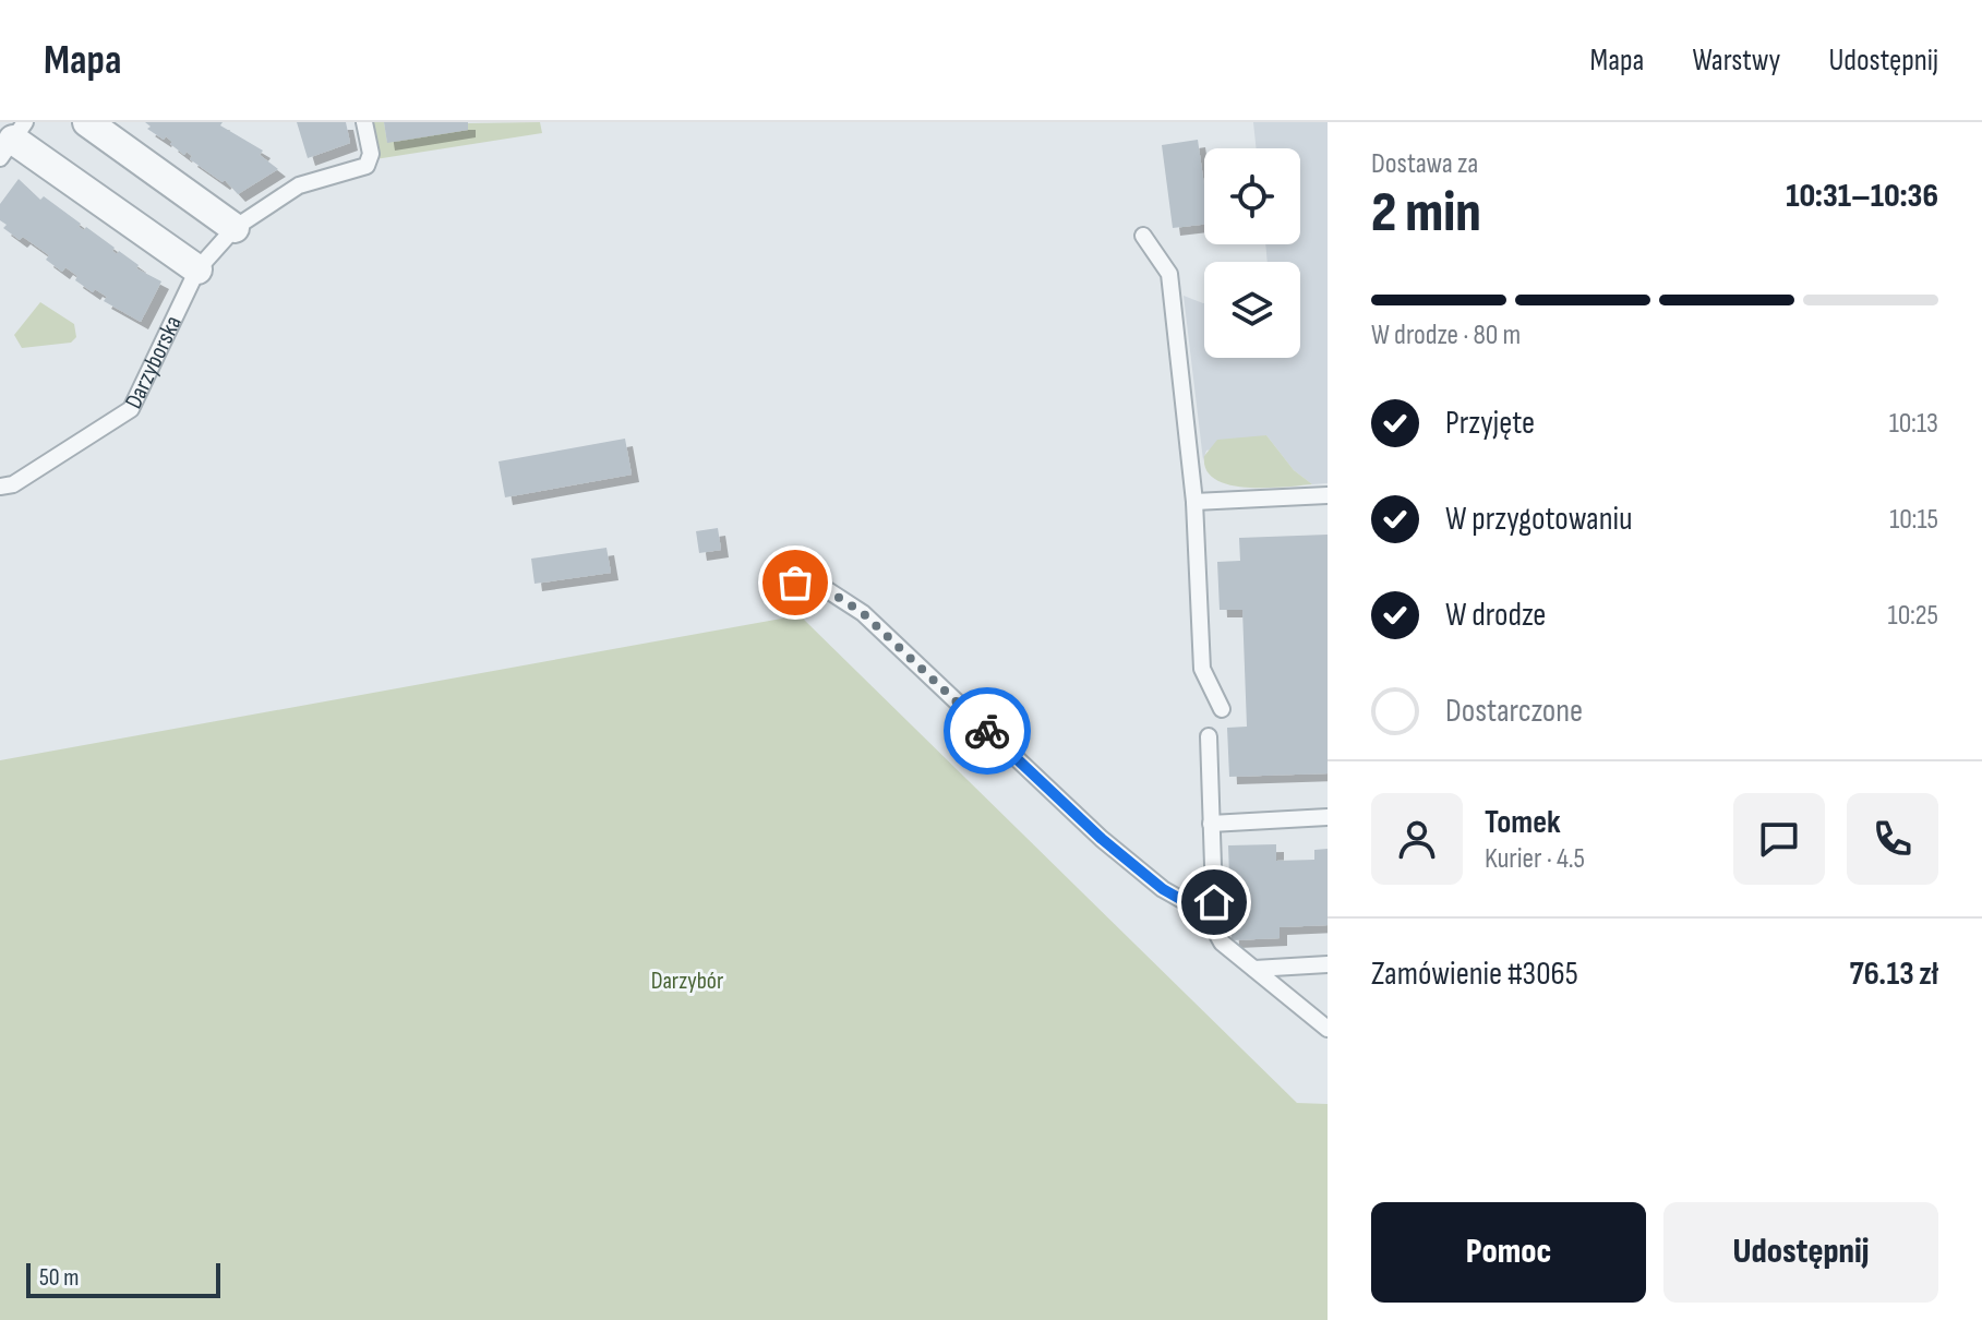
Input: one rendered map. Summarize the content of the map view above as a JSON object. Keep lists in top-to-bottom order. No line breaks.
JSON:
{"streets":{"lane":["Darzyborska"]},"parks":["Darzybór"],"scale_bar":"50 m","page":{"header":"Mapa","nav":["Mapa","Warstwy","Udostępnij"],"heading":["2 min","Dostawa za","10:31–10:36"],"panel":["Tomek","Kurier · 4.5","Zamówienie #3065","76.13 zł"],"bar":"W drodze · 80 m","list":[["Przyjęte","10:13"],["W przygotowaniu","10:15"],["W drodze","10:25"],"Dostarczone"],"buttons":["Pomoc","Udostępnij"],"scale":"50 m"}}
